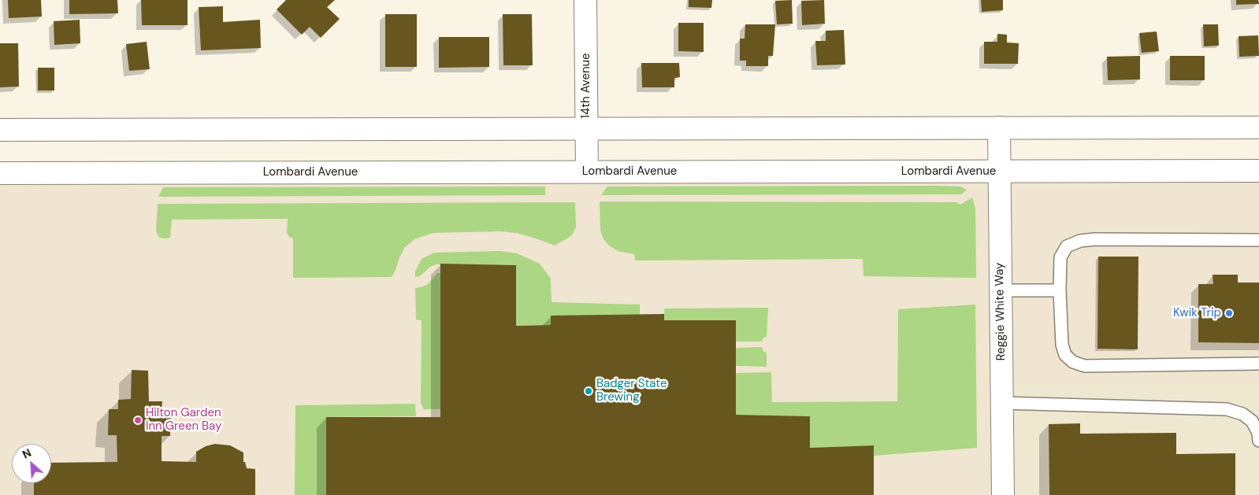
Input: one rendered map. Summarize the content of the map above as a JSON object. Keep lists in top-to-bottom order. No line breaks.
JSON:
{"streets":{"main road":["14th Avenue","Lombardi Avenue","Reggie White Way"]},"crossings":[["14th Avenue","Lombardi Avenue"],["Lombardi Avenue","Reggie White Way"]],"places":["Kwik Trip","Badger State Brewing","Hilton Garden Inn Green Bay"],"north":"top left"}
